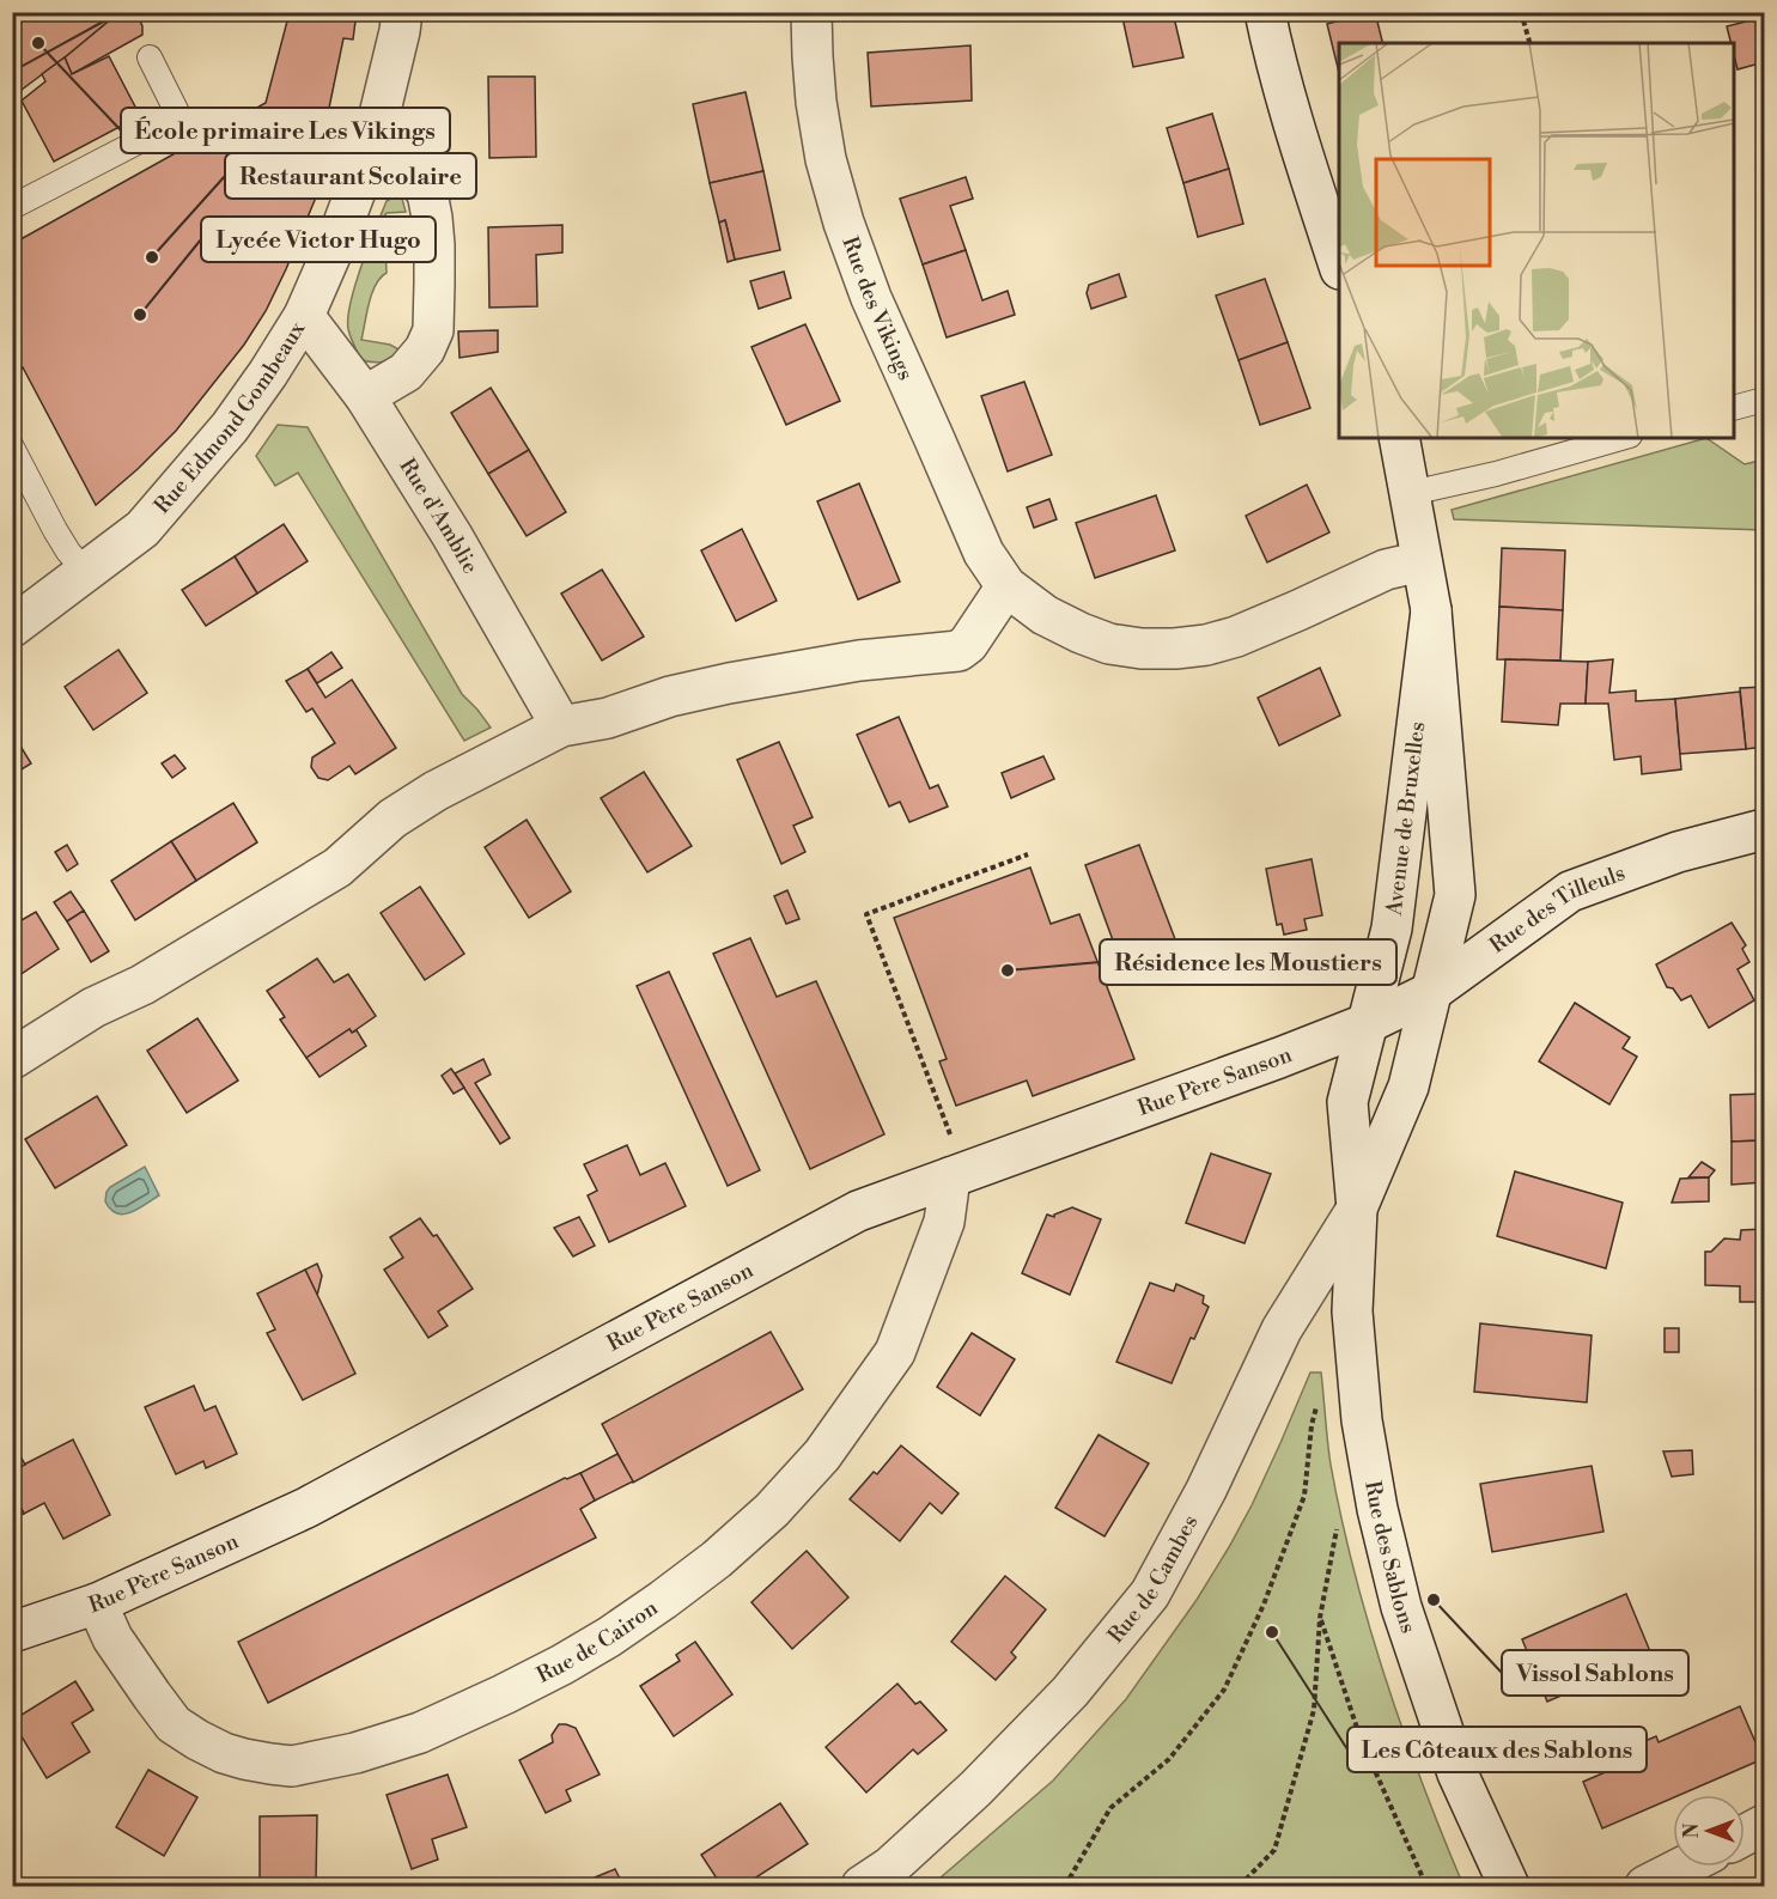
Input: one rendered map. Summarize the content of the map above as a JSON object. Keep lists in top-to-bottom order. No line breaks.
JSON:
{"streets":{"street":["Rue des Vikings","Rue Edmond Gombeaux","Rue d'Amblie","Avenue de Bruxelles","Rue des Tilleuls","Rue Père Sanson","Rue des Sablons","Rue de Cambes","Rue de Cairon"]},"crossings":[["Rue des Vikings","Avenue de Bruxelles"],["Rue Edmond Gombeaux","Rue d'Amblie"],["Avenue de Bruxelles","Rue des Tilleuls"],["Avenue de Bruxelles","Rue Père Sanson"],["Avenue de Bruxelles","Rue des Sablons"],["Rue des Tilleuls","Rue Père Sanson"],["Rue des Tilleuls","Rue des Sablons"],["Rue Père Sanson","Rue des Sablons"],["Rue Père Sanson","Rue de Cairon"],["Rue des Sablons","Rue de Cambes"]],"places":["École primaire Les Vikings","Restaurant Scolaire","Lycée Victor Hugo","Résidence les Moustiers","Vissol Sablons","Les Côteaux des Sablons"],"north":"left"}
